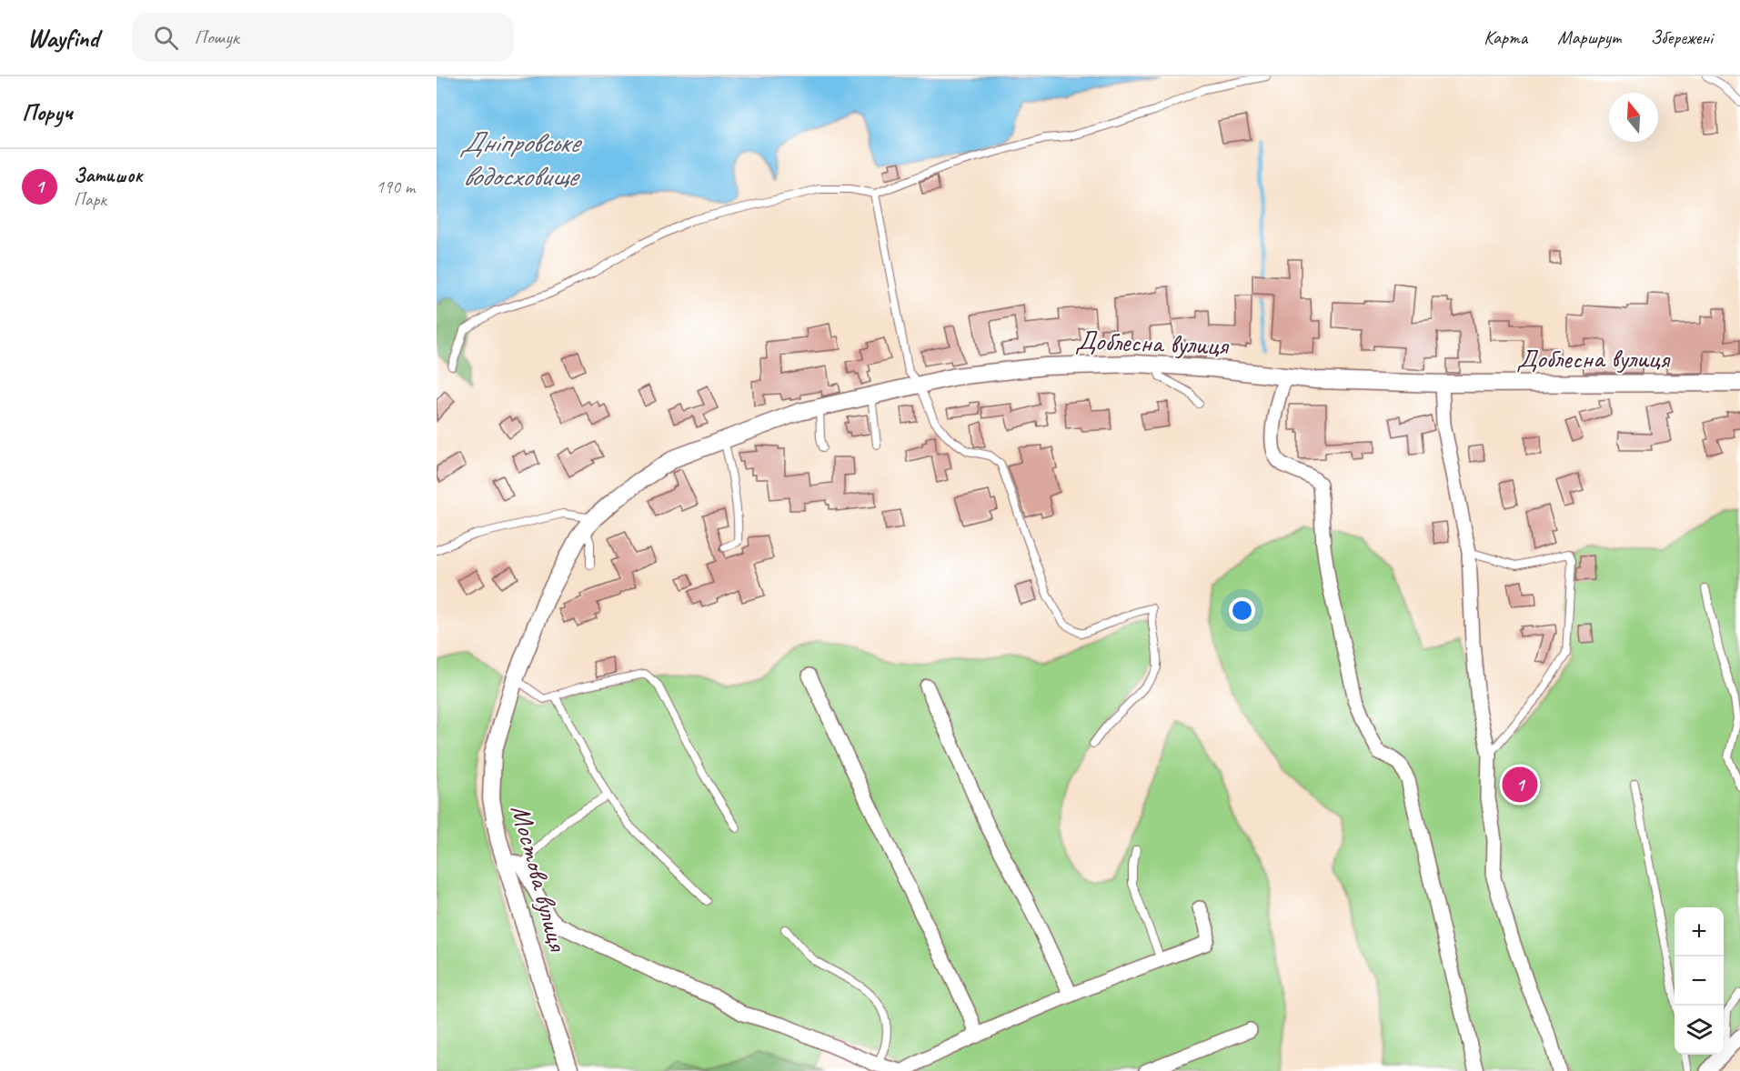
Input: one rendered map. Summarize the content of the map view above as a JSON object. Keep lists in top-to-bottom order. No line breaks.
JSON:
{"streets":{"street":["Доблесна вулиця","Мостова вулиця"]},"crossings":[["Доблесна вулиця","Мостова вулиця"]],"water":["Дніпровське водосховище"],"north":"top","page":{"header":"Wayfind","search":"Пошук","nav":["Карта","Маршрут","Збережені"],"heading":"Поруч","list":[{"mark":"1","name":"Затишок","note":"Парк","value":"190 m"}],"pins":"1","map_buttons":["+","−"]}}
